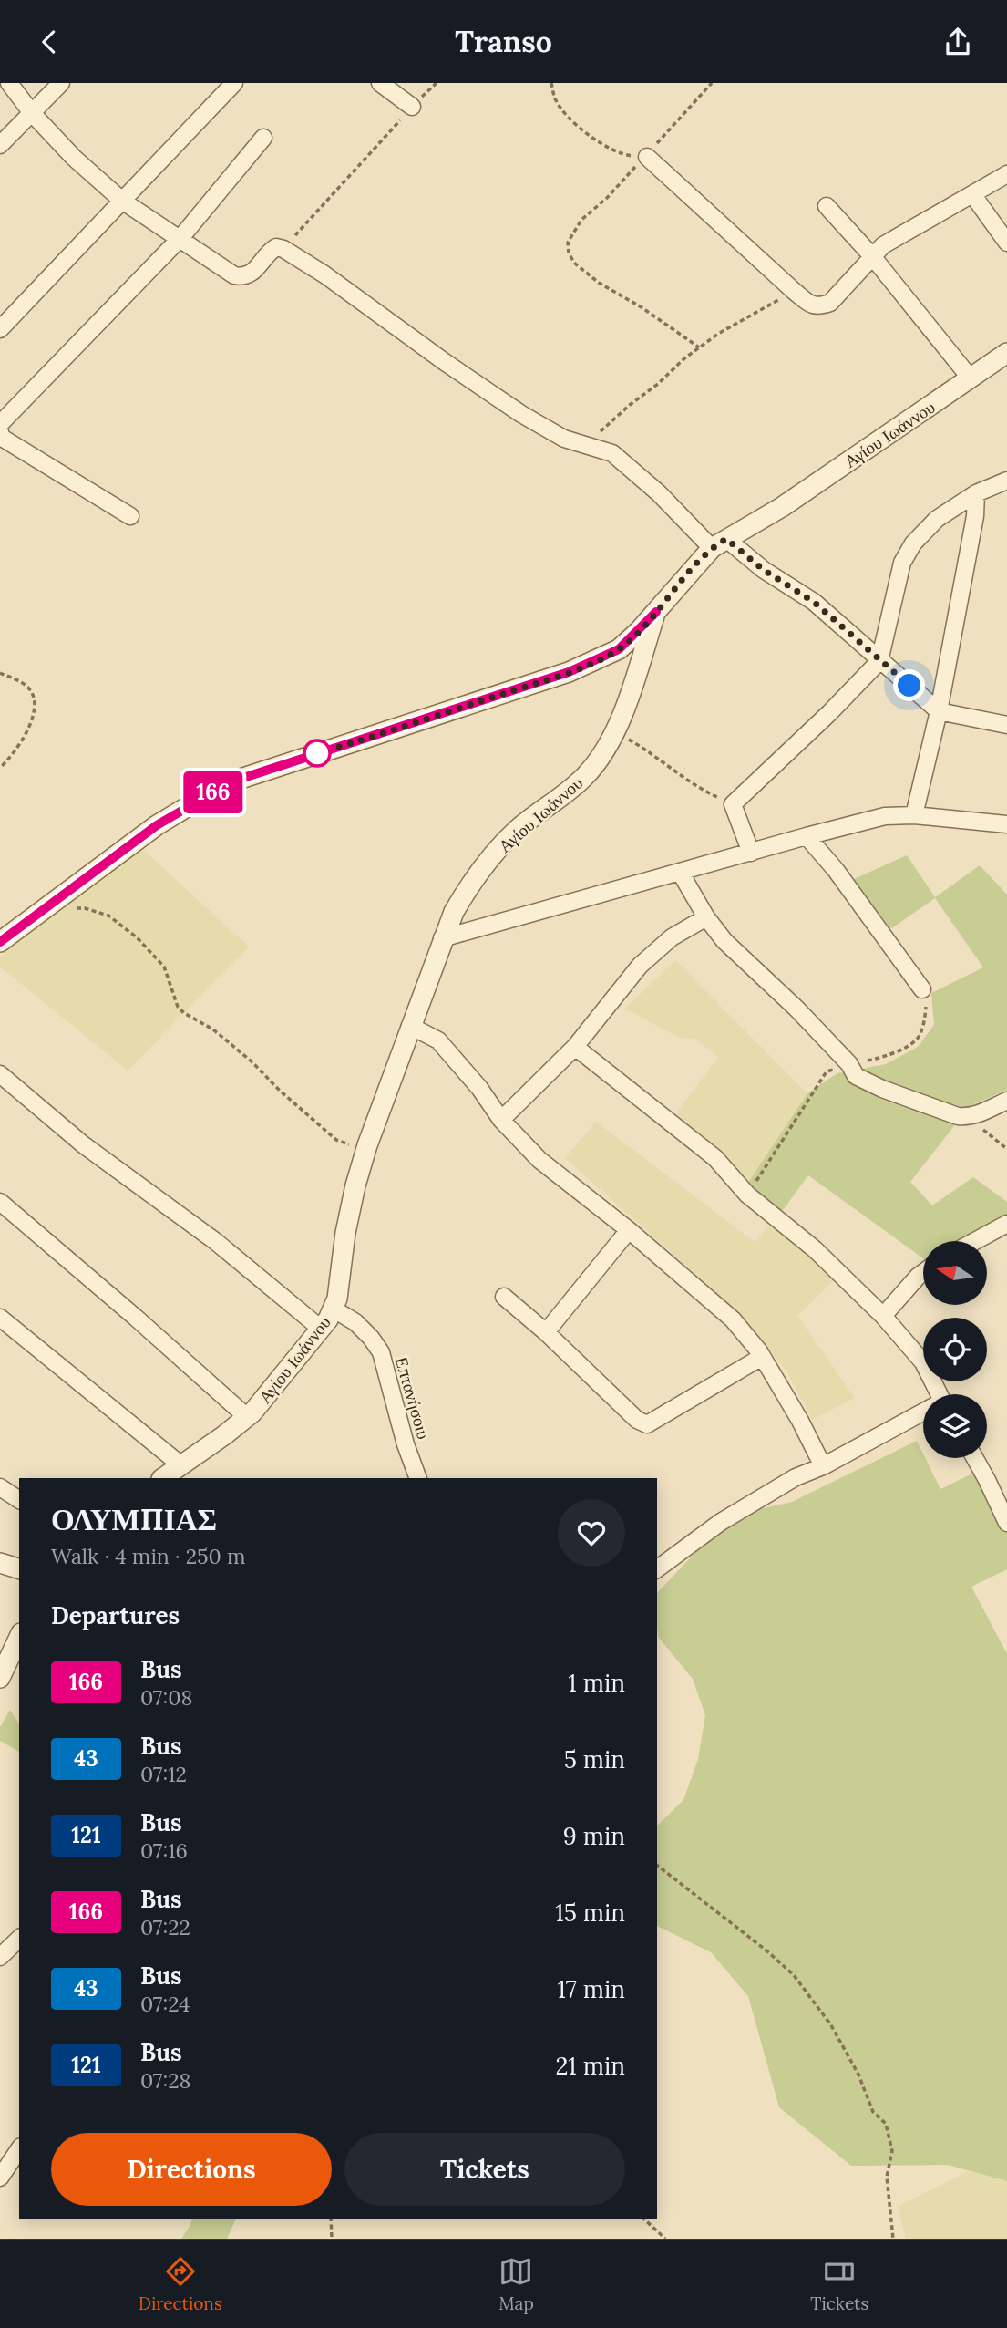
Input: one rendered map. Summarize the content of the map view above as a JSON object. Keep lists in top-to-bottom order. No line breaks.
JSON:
{"streets":{"street":["Αγίου Ιωάννου","Επτανήσοιυ"]},"crossings":[["Αγίου Ιωάννου","Επτανήσοιυ"]],"lines":["bus line 166"],"north":"left","page":{"header":"Transo","on_map":"166","heading":[["ΟΛΥΜΠΙΑΣ","Walk · 4 min · 250 m"],"Departures"],"list":[{"mark":"166","name":"Bus","note":"07:08","value":"1 min"},{"mark":"43","name":"Bus","note":"07:12","value":"5 min"},{"mark":"121","name":"Bus","note":"07:16","value":"9 min"},{"mark":"166","name":"Bus","note":"07:22","value":"15 min"},{"mark":"43","name":"Bus","note":"07:24","value":"17 min"},{"mark":"121","name":"Bus","note":"07:28","value":"21 min"}],"buttons":["Directions","Tickets"],"tabs":["Directions","Map","Tickets"]}}
